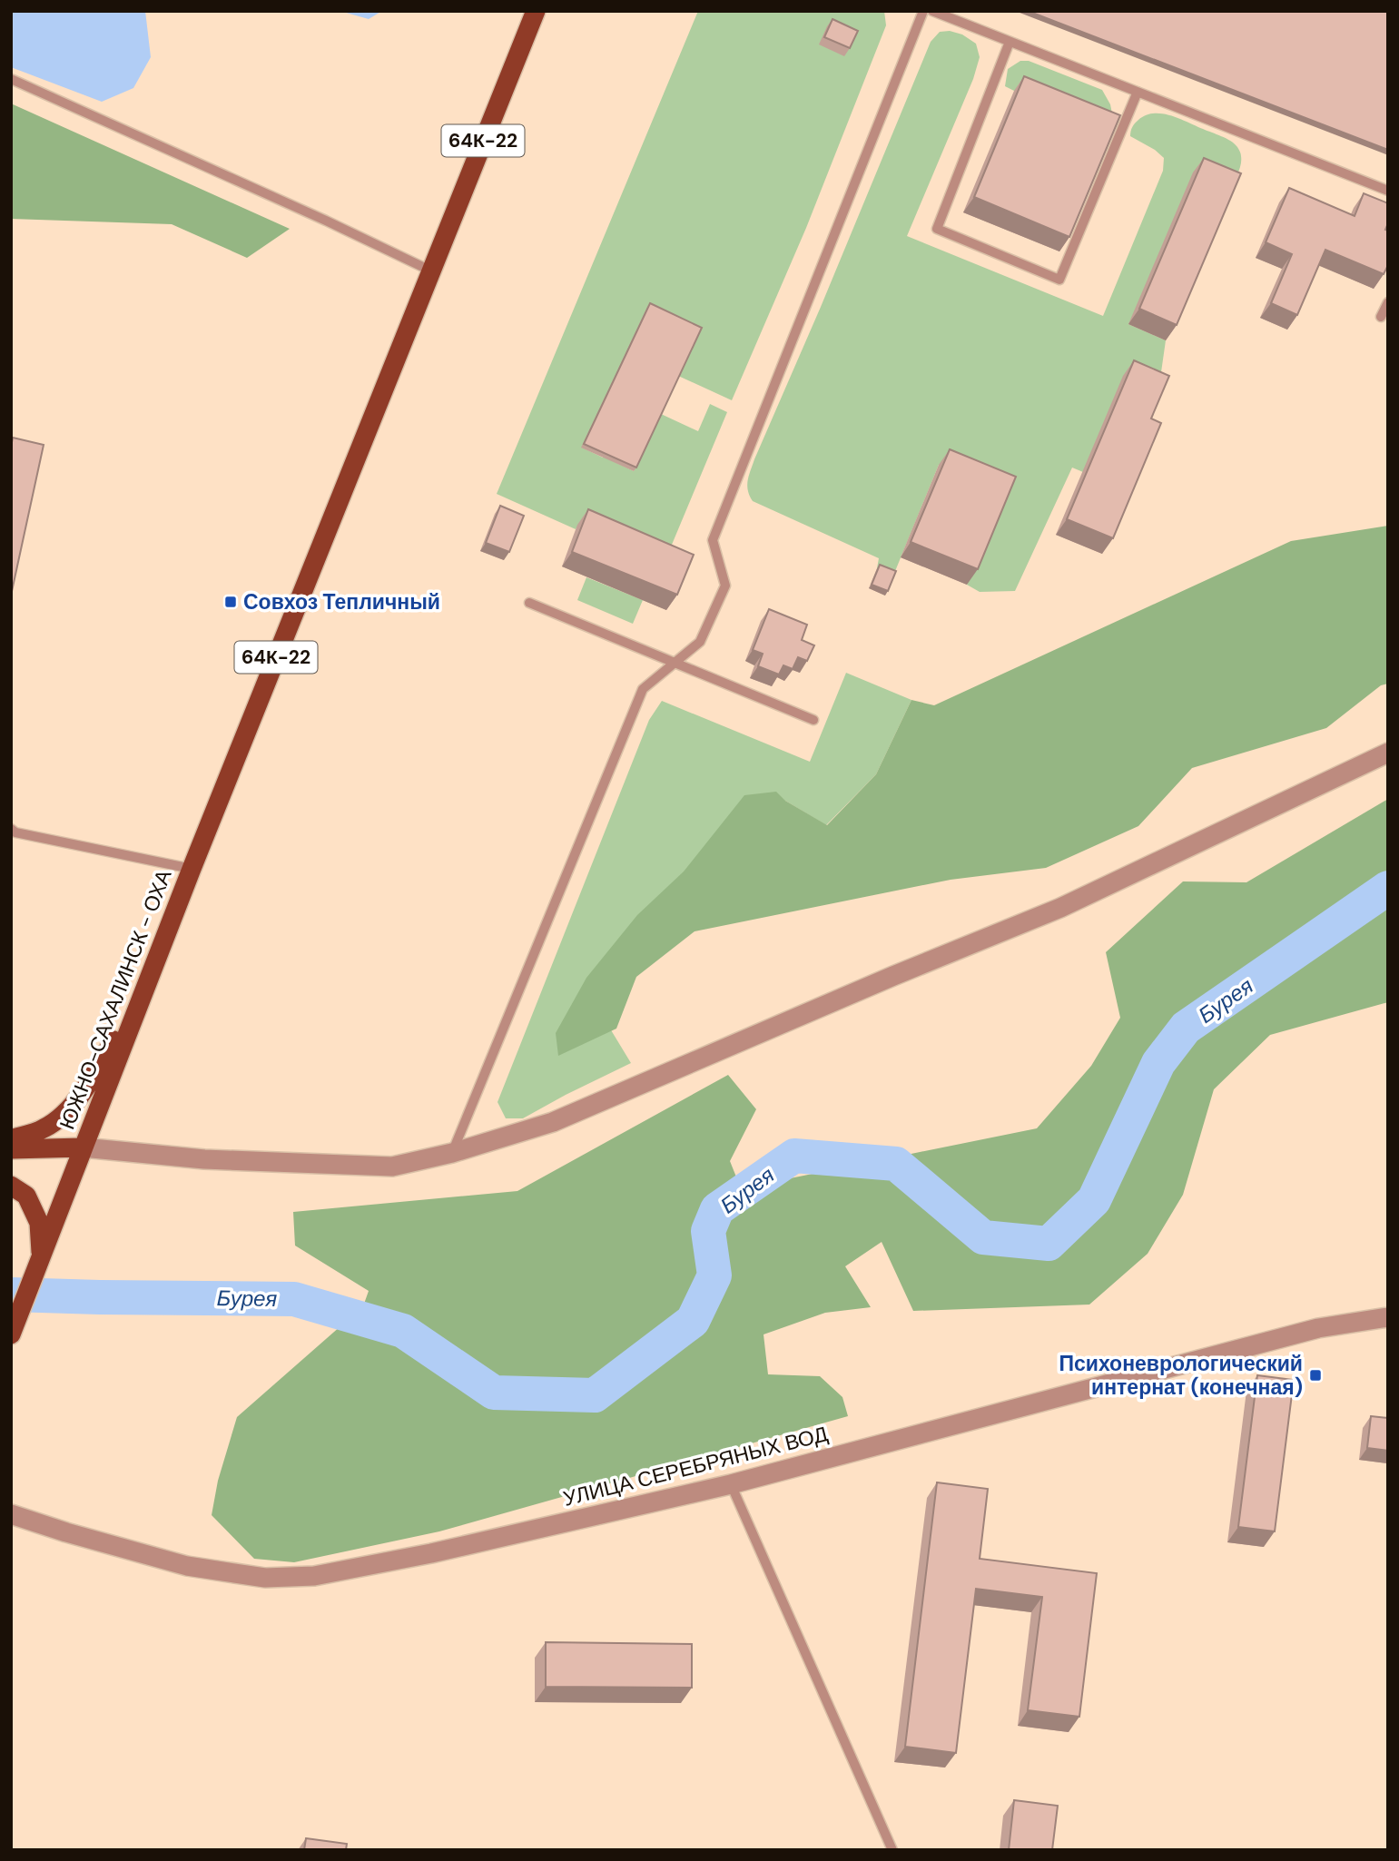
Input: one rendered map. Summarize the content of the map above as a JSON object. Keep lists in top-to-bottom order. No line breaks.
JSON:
{"streets":{"main road":["64К-22","ЮЖНО-САХАЛИНСК - ОХА"],"street":["УЛИЦА СЕРЕБРЯНЫХ ВОД"]},"crossings":[["64К-22","ЮЖНО-САХАЛИНСК - ОХА"]],"water":["Бурея"],"places":{"transit":["Совхоз Тепличный","Психоневрологический интернат (конечная)"]}}
